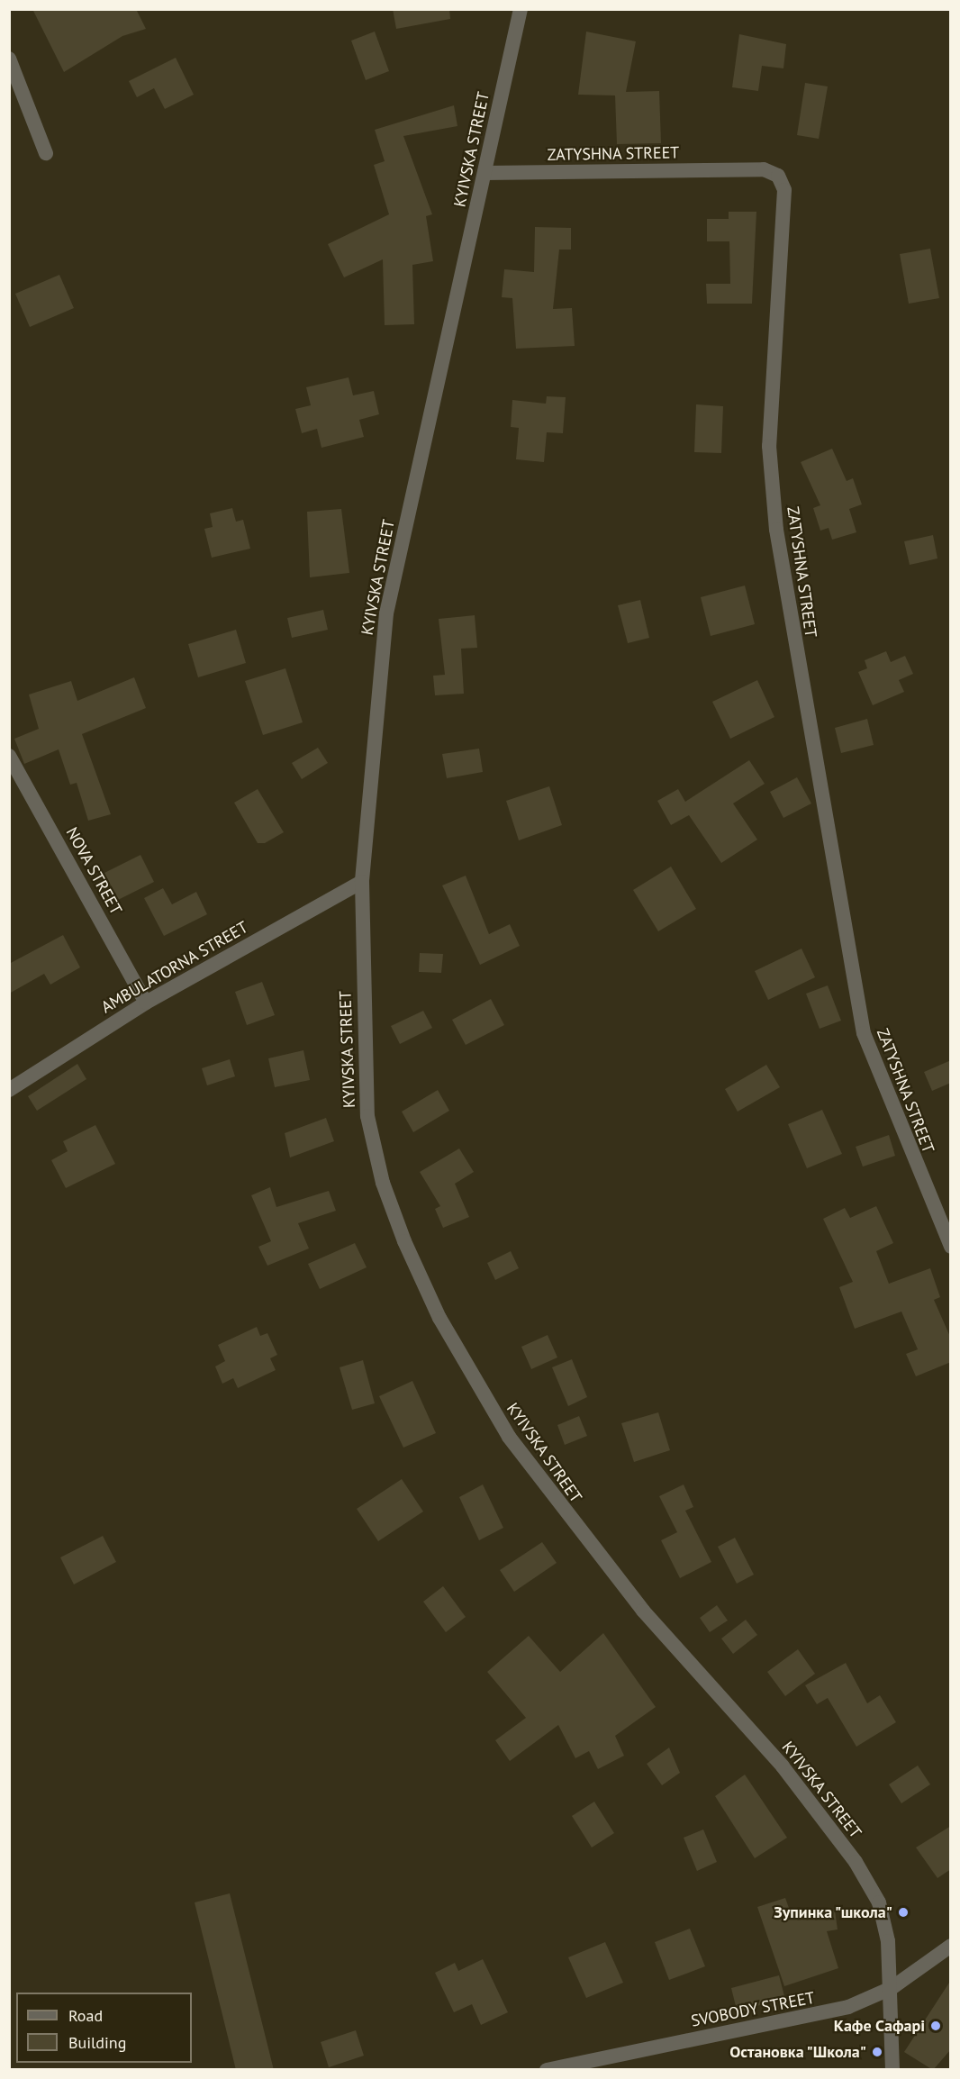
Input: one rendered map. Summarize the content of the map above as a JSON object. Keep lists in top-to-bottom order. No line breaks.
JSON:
{"streets":{"street":["KYIVSKA STREET","ZATYSHNA STREET","NOVA STREET","AMBULATORNA STREET","SVOBODY STREET"]},"crossings":[["KYIVSKA STREET","ZATYSHNA STREET"],["KYIVSKA STREET","AMBULATORNA STREET"],["KYIVSKA STREET","SVOBODY STREET"],["NOVA STREET","AMBULATORNA STREET"]],"places":["Зупинка \"школа\"","Кафе Сафарі","Остановка \"Школа\""],"legend":["Road","Building"]}
